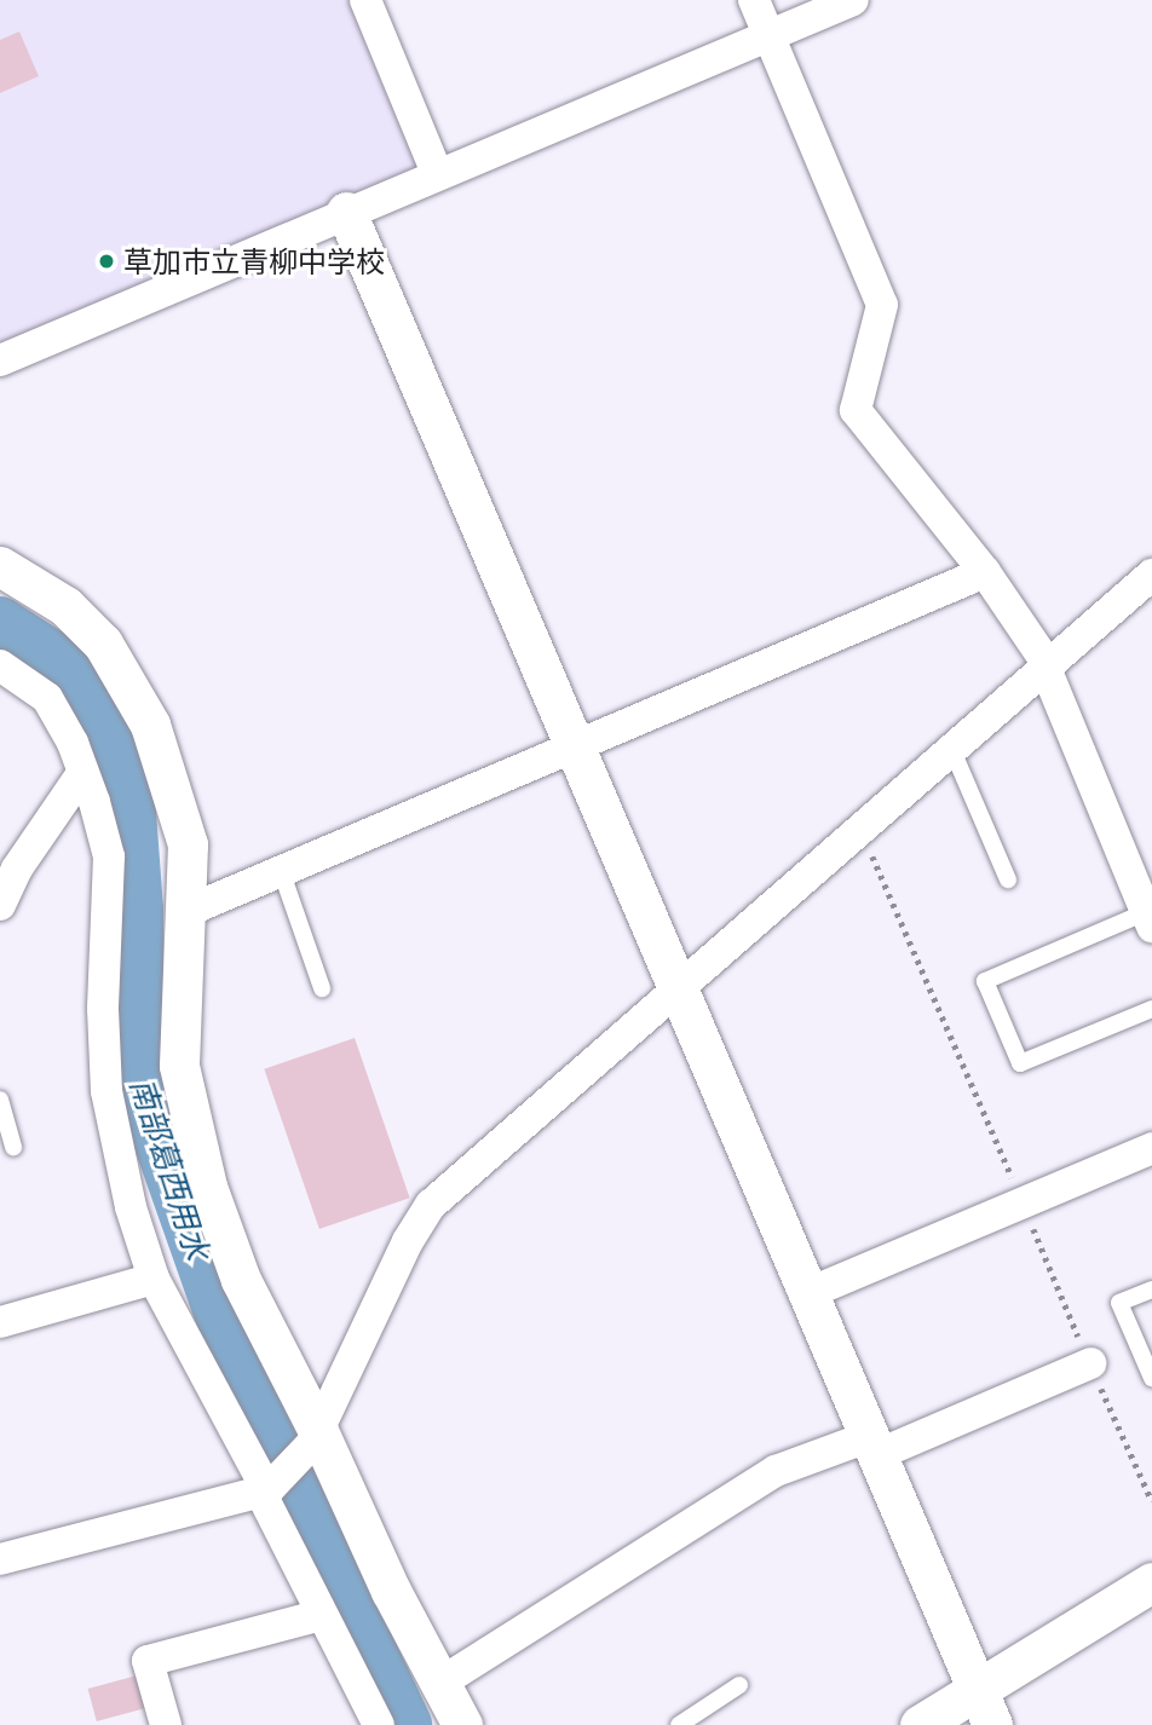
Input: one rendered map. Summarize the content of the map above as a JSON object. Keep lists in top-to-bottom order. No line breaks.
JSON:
{"water":["南部葛西用水"],"places":["草加市立青柳中学校"]}
